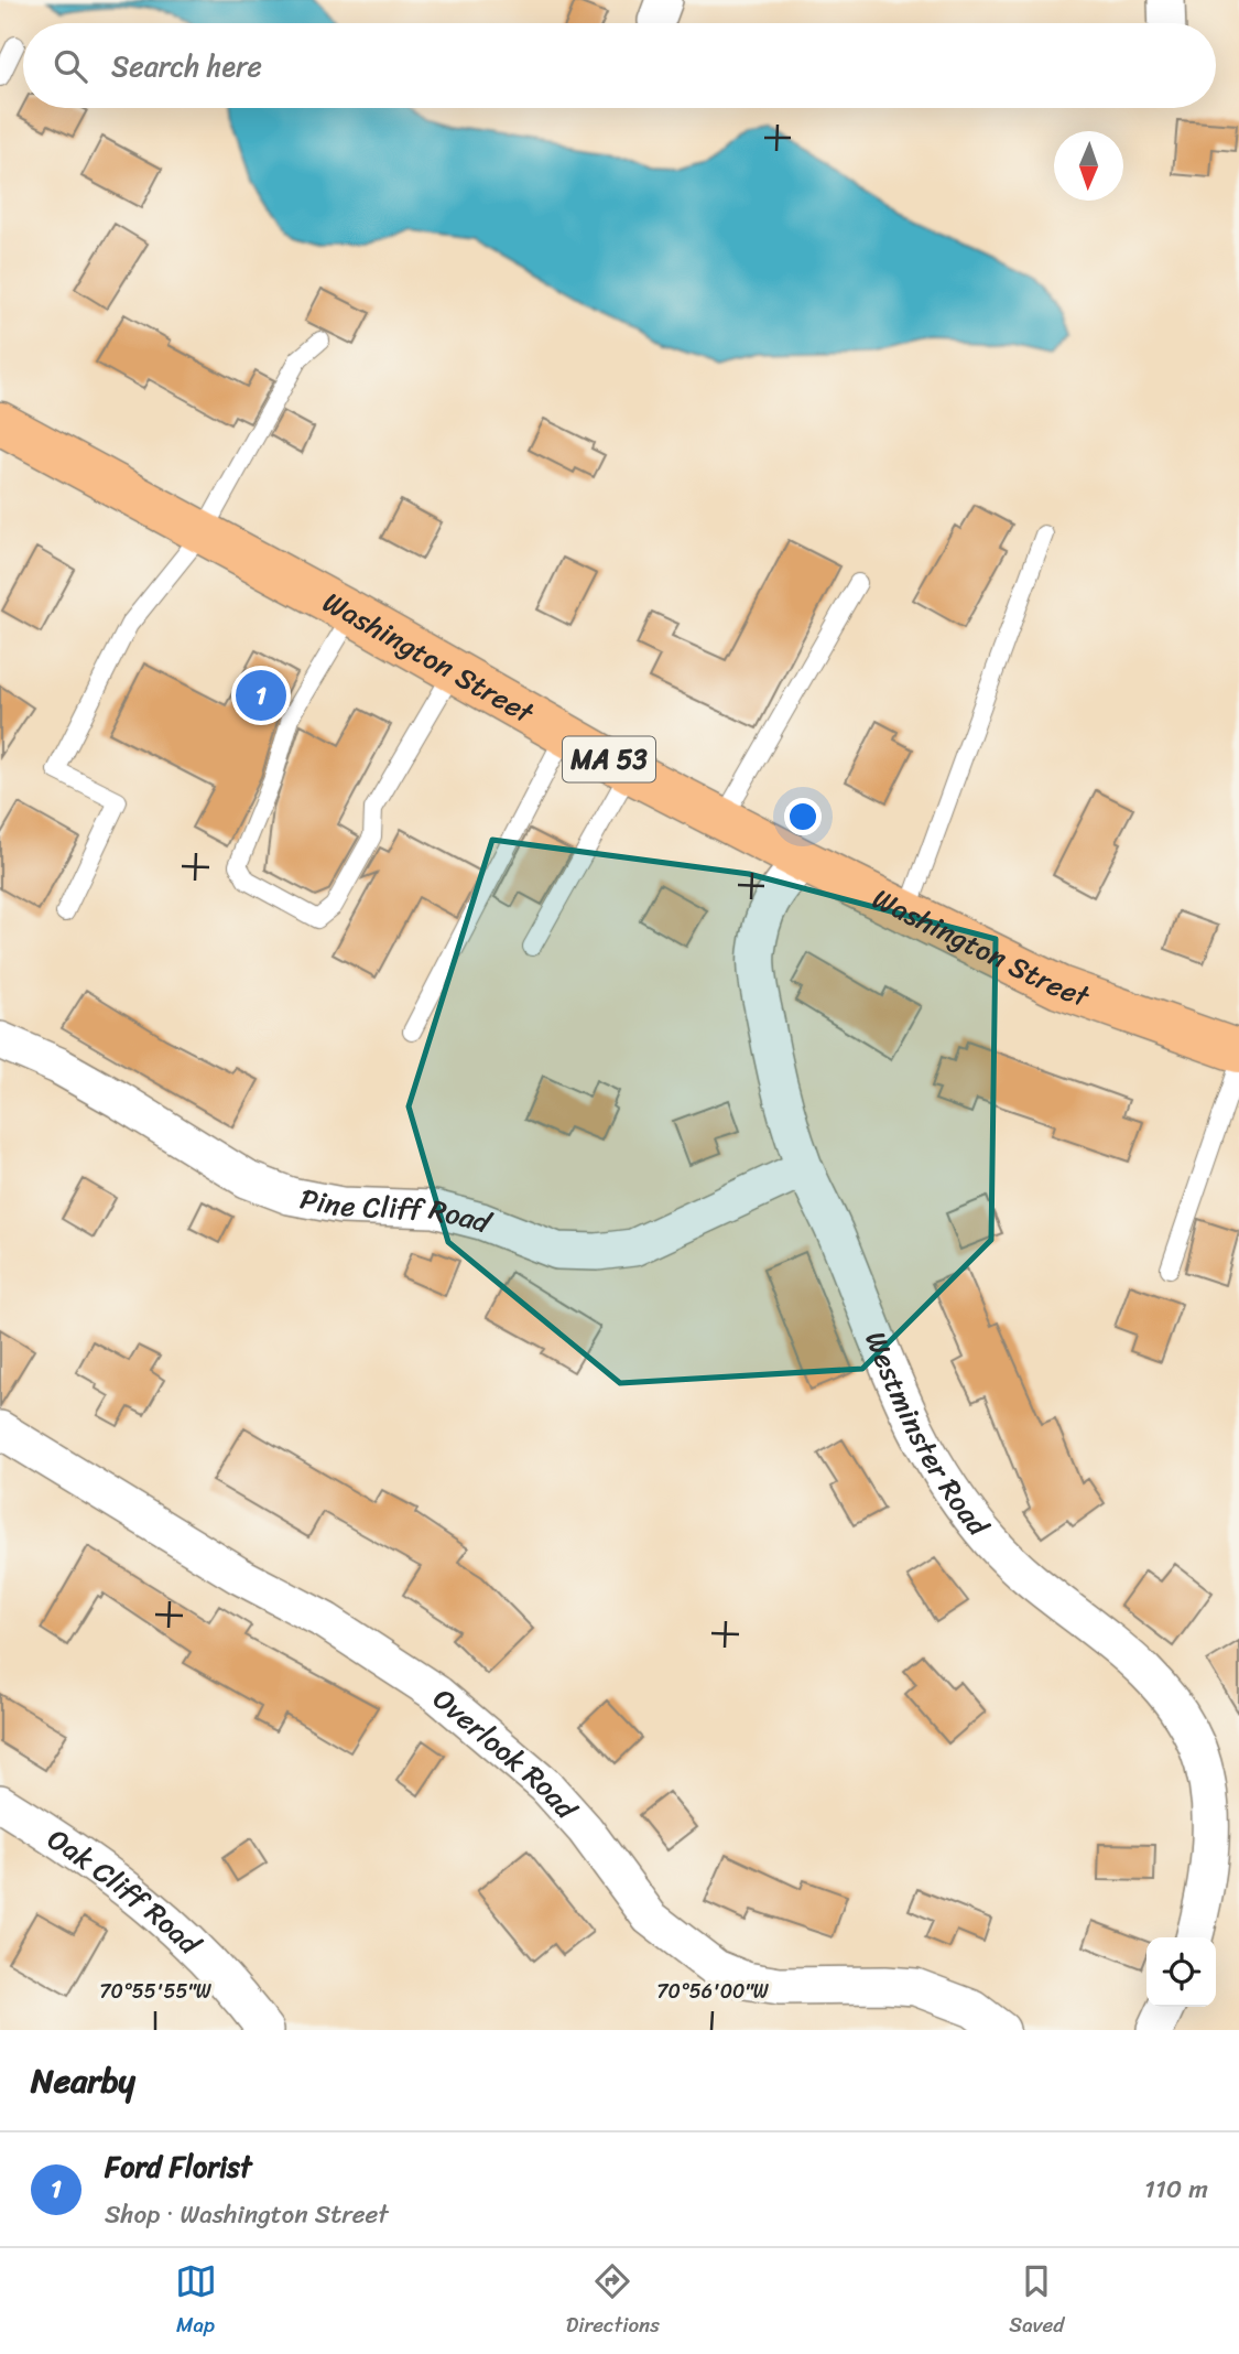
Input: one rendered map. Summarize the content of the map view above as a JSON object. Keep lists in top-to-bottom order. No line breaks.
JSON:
{"streets":{"main road":["Washington Street","MA 53"],"street":["Pine Cliff Road","Westminster Road","Overlook Road","Oak Cliff Road"]},"crossings":[["Washington Street","Westminster Road"],["Pine Cliff Road","Westminster Road"]],"north":"bottom","page":{"search":"Search here","pins":"1","heading":"Nearby","list":[{"mark":"1","name":"Ford Florist","note":"Shop · Washington Street","value":"110 m"}],"nav":["Map","Directions","Saved"]},"coordinates":["70°55'55\"W","70°56'00\"W"]}
